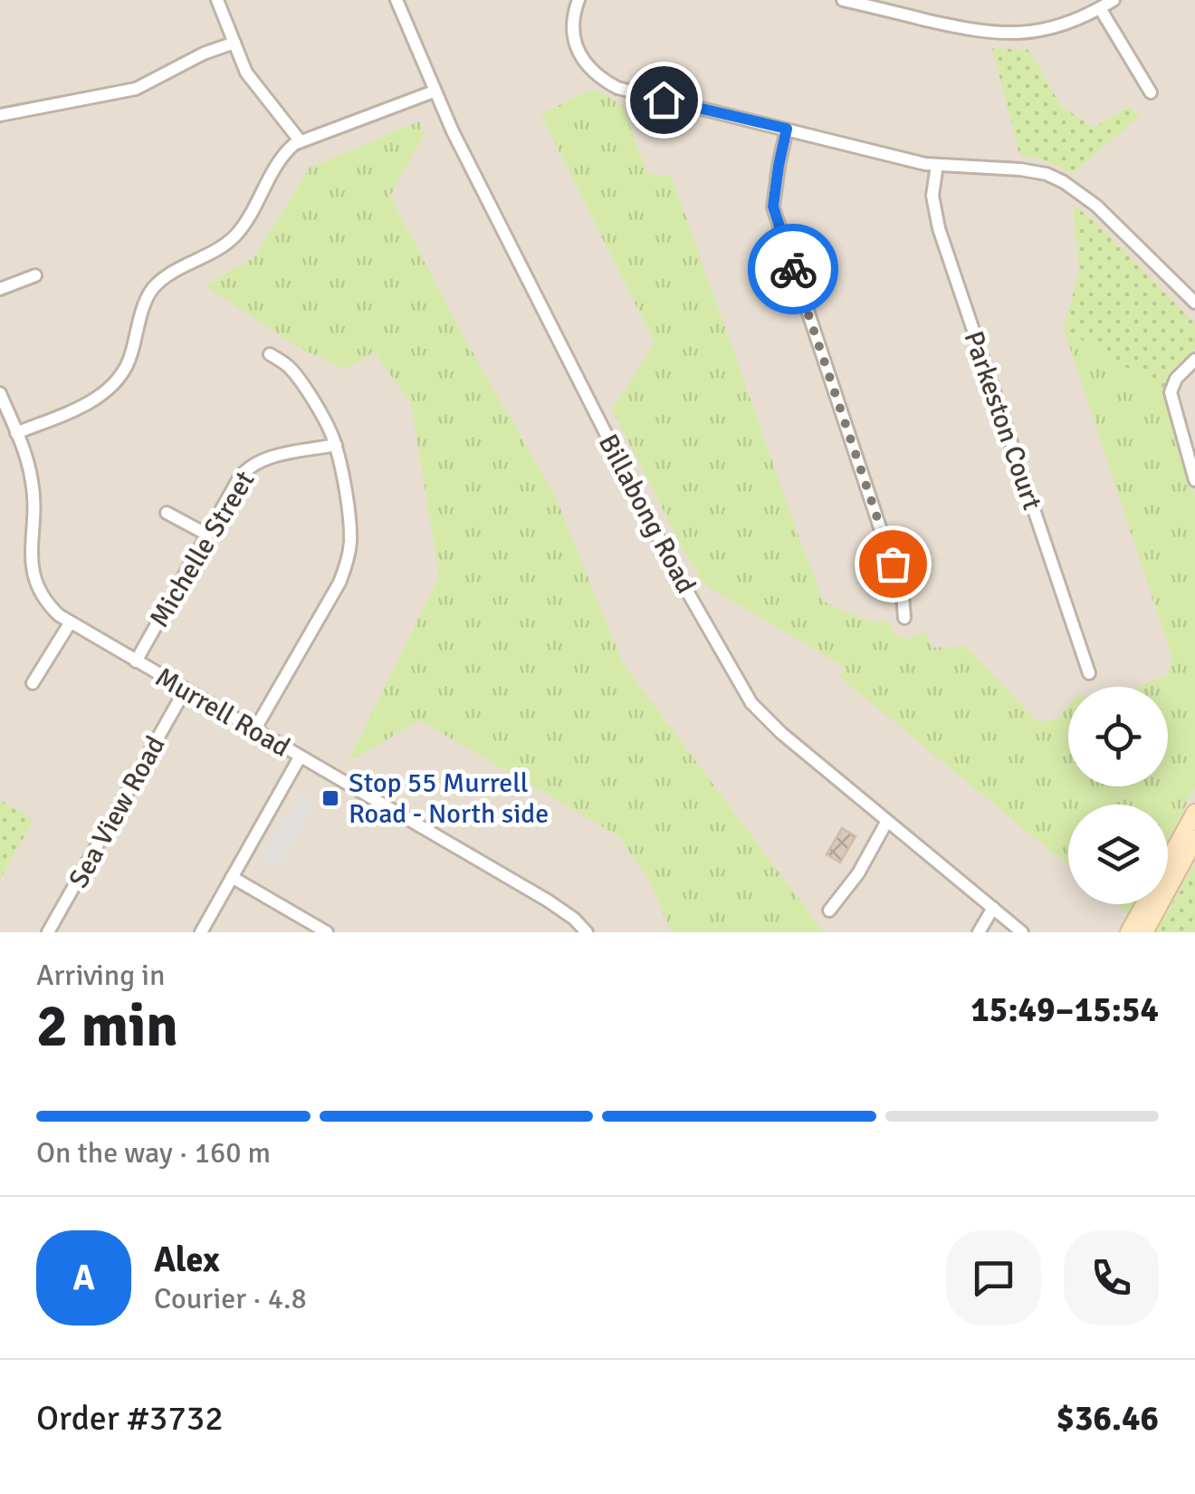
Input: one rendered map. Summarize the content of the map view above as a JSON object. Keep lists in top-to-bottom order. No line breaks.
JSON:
{"streets":{"street":["Parkeston Court","Billabong Road","Michelle Street","Murrell Road","Sea View Road"]},"crossings":[["Michelle Street","Murrell Road"],["Murrell Road","Sea View Road"]],"places":{"transit":["Stop 55 Murrell Road - North side"]},"page":{"heading":["2 min","Arriving in","15:49–15:54"],"panel":["Alex","Courier · 4.8","Order #3732","$36.46"],"bar":"On the way · 160 m","round":"A"}}
